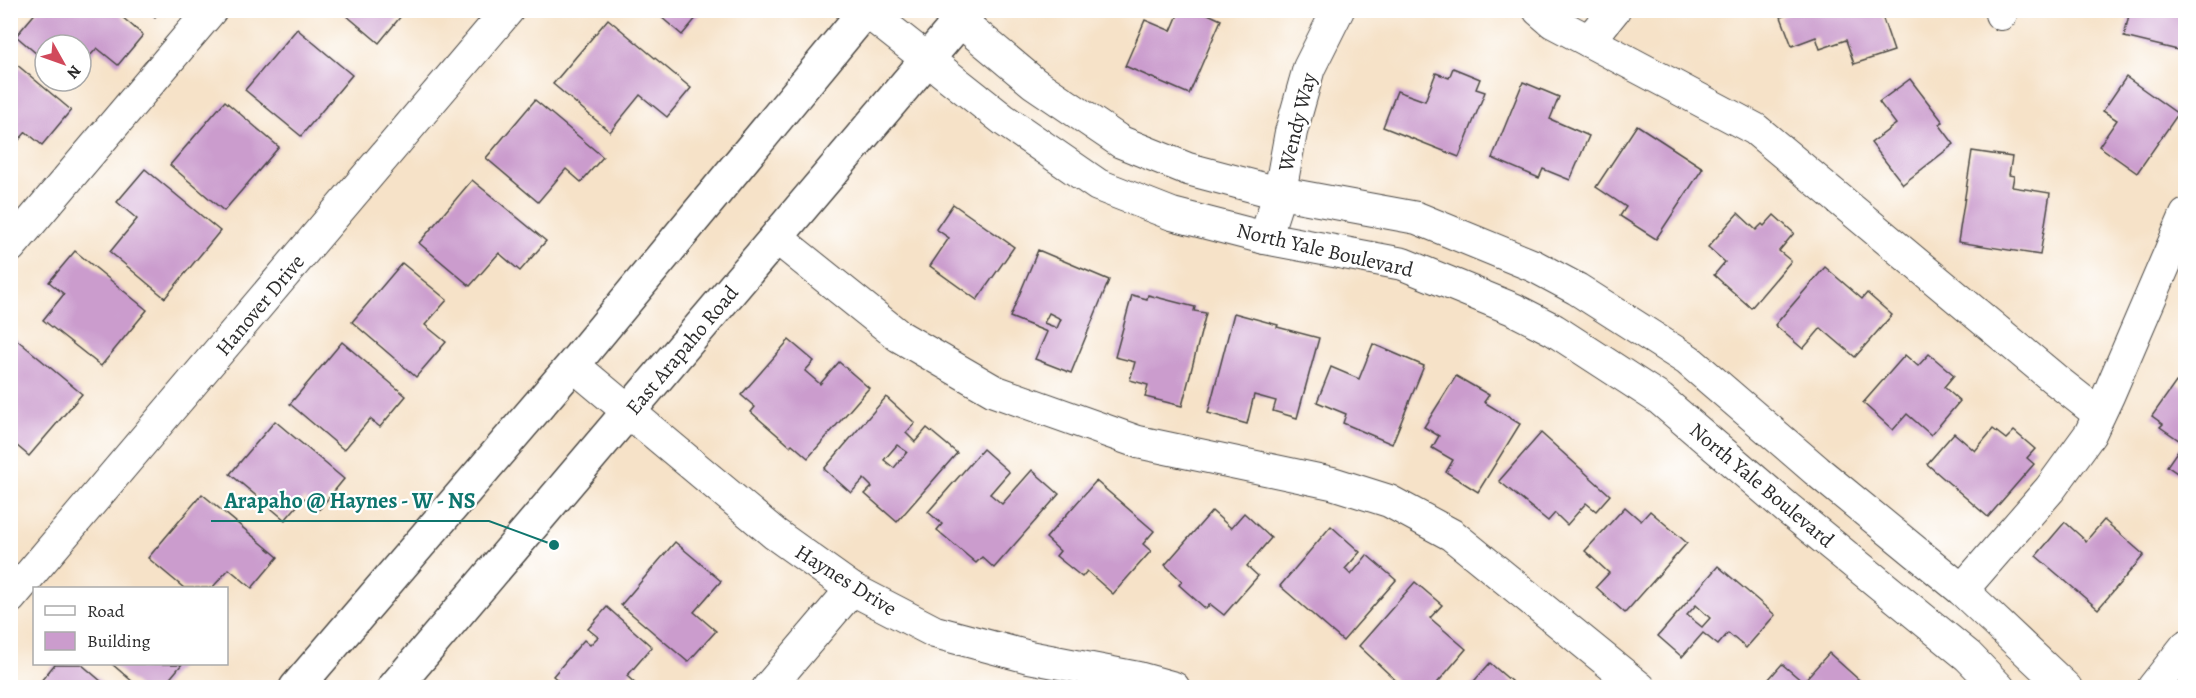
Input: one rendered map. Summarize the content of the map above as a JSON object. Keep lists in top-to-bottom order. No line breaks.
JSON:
{"streets":{"main road":["East Arapaho Road"],"street":["Wendy Way","North Yale Boulevard","Hanover Drive","Haynes Drive"]},"crossings":[["Wendy Way","North Yale Boulevard"],["North Yale Boulevard","East Arapaho Road"],["East Arapaho Road","Haynes Drive"]],"places":["Arapaho @ Haynes - W - NS"],"legend":["Road","Building"],"north":"bottom right"}
